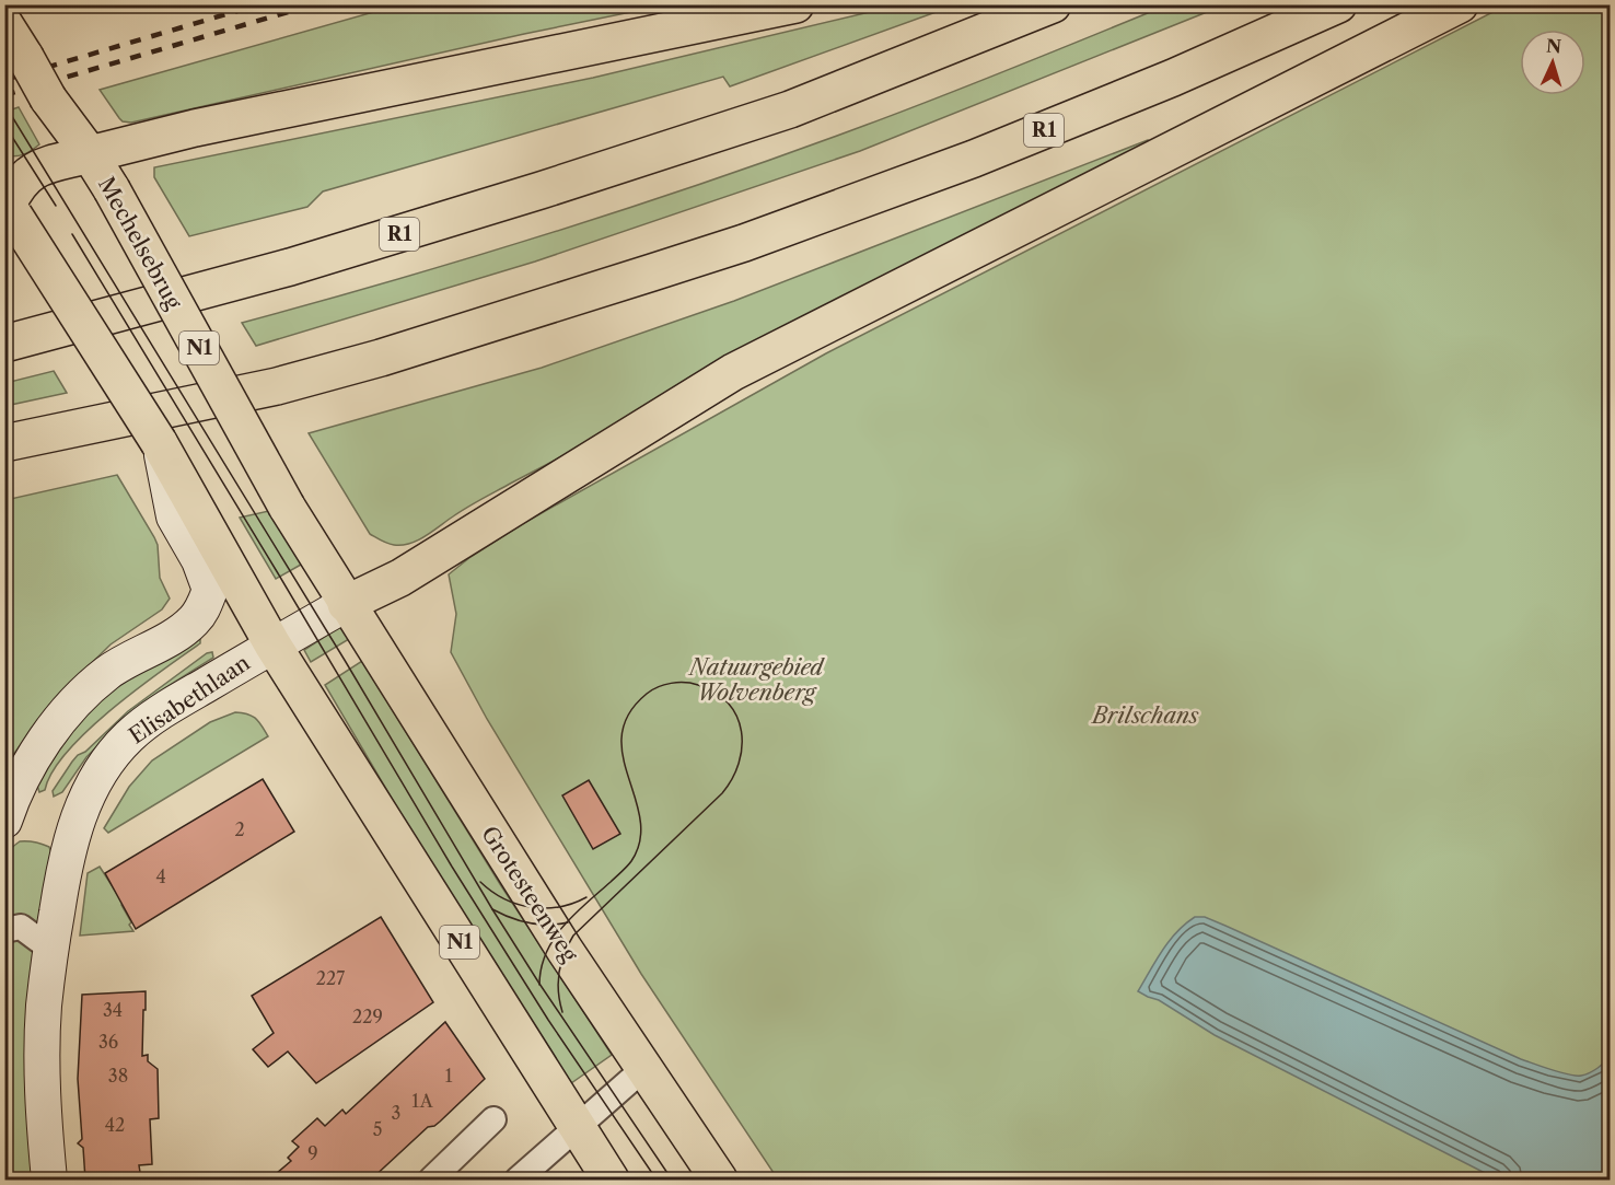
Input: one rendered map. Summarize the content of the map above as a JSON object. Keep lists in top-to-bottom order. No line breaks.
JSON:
{"streets":{"main road":["R1","Mechelsebrug","N1","Elisabethlaan","Grotesteenweg"]},"crossings":[["Mechelsebrug","Elisabethlaan"],["Mechelsebrug","Grotesteenweg"],["N1","Elisabethlaan"],["Elisabethlaan","Grotesteenweg"]],"parks":["Natuurgebied Wolvenberg","Brilschans"],"house_numbers":["2","4","227","34","229","36","38","1","1A","3","42","5","9"],"north":"top"}
